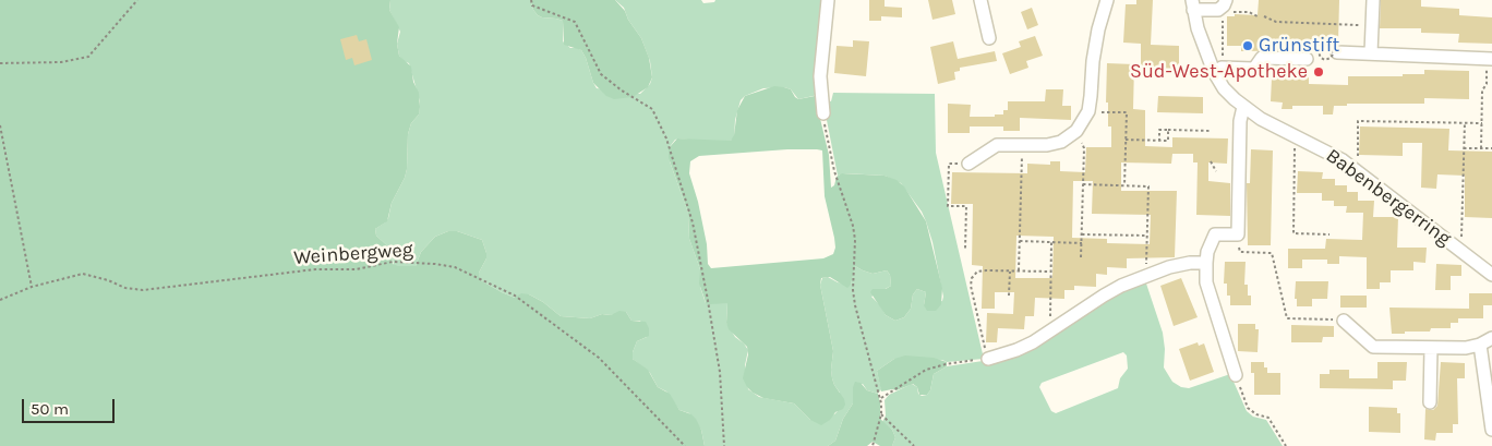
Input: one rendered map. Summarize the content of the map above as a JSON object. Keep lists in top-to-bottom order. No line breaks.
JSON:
{"streets":{"street":["Babenbergerring"],"path":["Weinbergweg"]},"places":["Grünstift","Süd-West-Apotheke"],"scale_bar":"50 m"}
